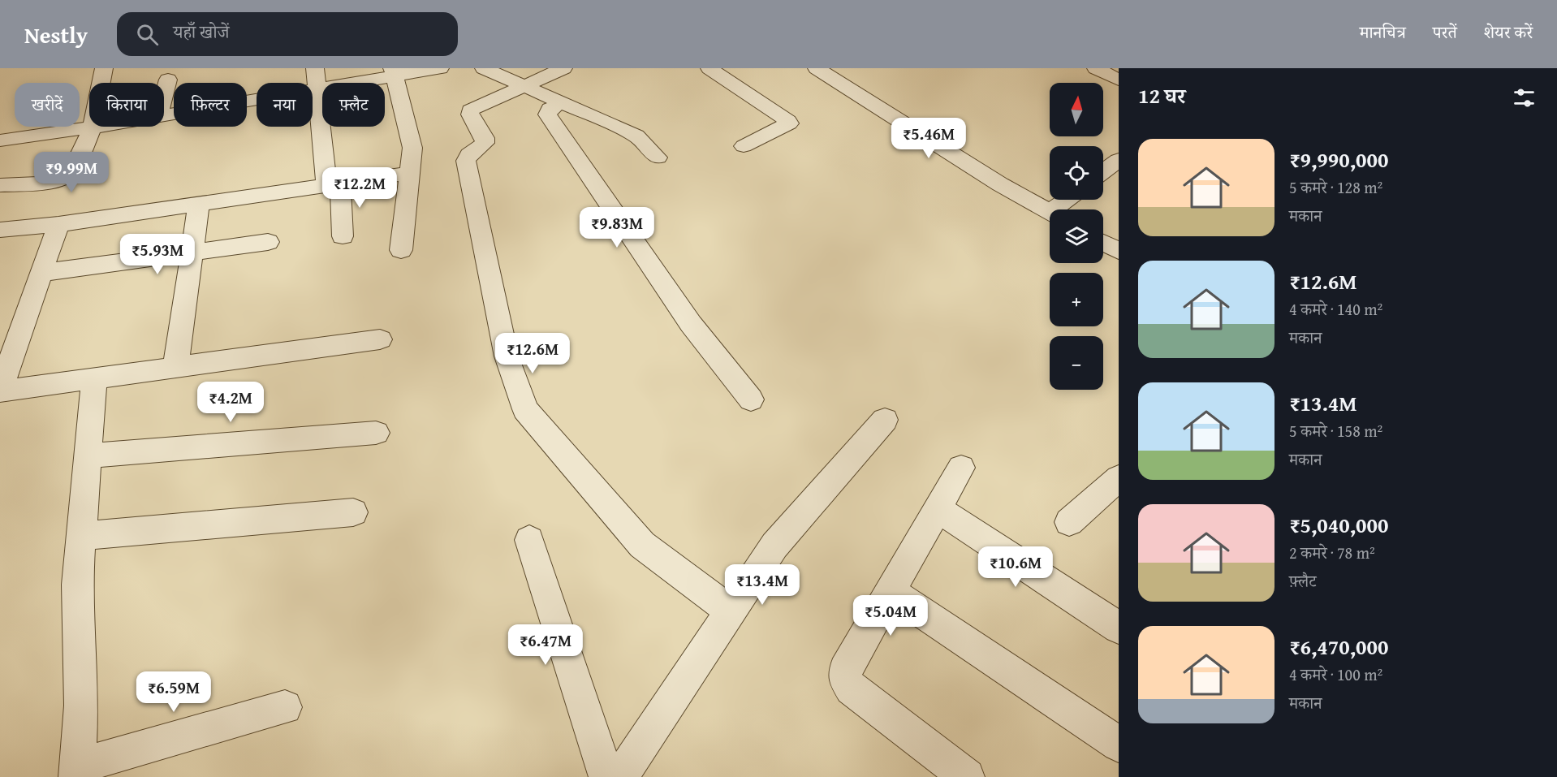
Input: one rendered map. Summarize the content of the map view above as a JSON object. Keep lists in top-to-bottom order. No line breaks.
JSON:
{"north":"top","page":{"header":"Nestly","search":"यहाँ खोजें","nav":["मानचित्र","परतें","शेयर करें"],"heading":"12 घर","map_buttons":["+","−"],"chip":["खरीदें","किराया","फ़िल्टर","नया","फ़्लैट"],"price":["₹5.46M","₹9.99M","₹12.2M","₹9.83M","₹5.93M","₹12.6M","₹4.2M","₹10.6M","₹13.4M","₹5.04M","₹6.47M","₹6.59M"],"list":[{"name":"₹9,990,000","note":"5 कमरे · 128 m² · मकान"},{"name":"₹12.6M","note":"4 कमरे · 140 m² · मकान"},{"name":"₹13.4M","note":"5 कमरे · 158 m² · मकान"},{"name":"₹5,040,000","note":"2 कमरे · 78 m² · फ़्लैट"},{"name":"₹6,470,000","note":"4 कमरे · 100 m² · मकान"}]}}
